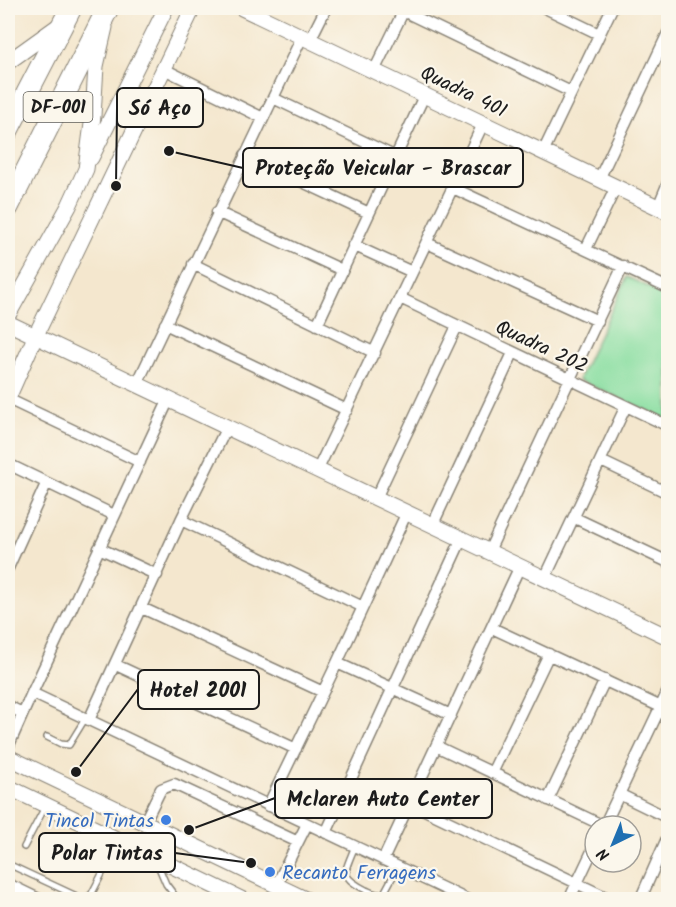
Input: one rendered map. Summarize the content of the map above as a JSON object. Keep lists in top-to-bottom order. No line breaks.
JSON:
{"streets":{"highway":["DF-001"],"street":["Quadra 401","Quadra 202"]},"places":["Proteção Veicular - Brascar","Só Aço","Hotel 2001","Tincol Tintas","Mclaren Auto Center","Polar Tintas","Recanto Ferragens"],"north":"bottom left"}
